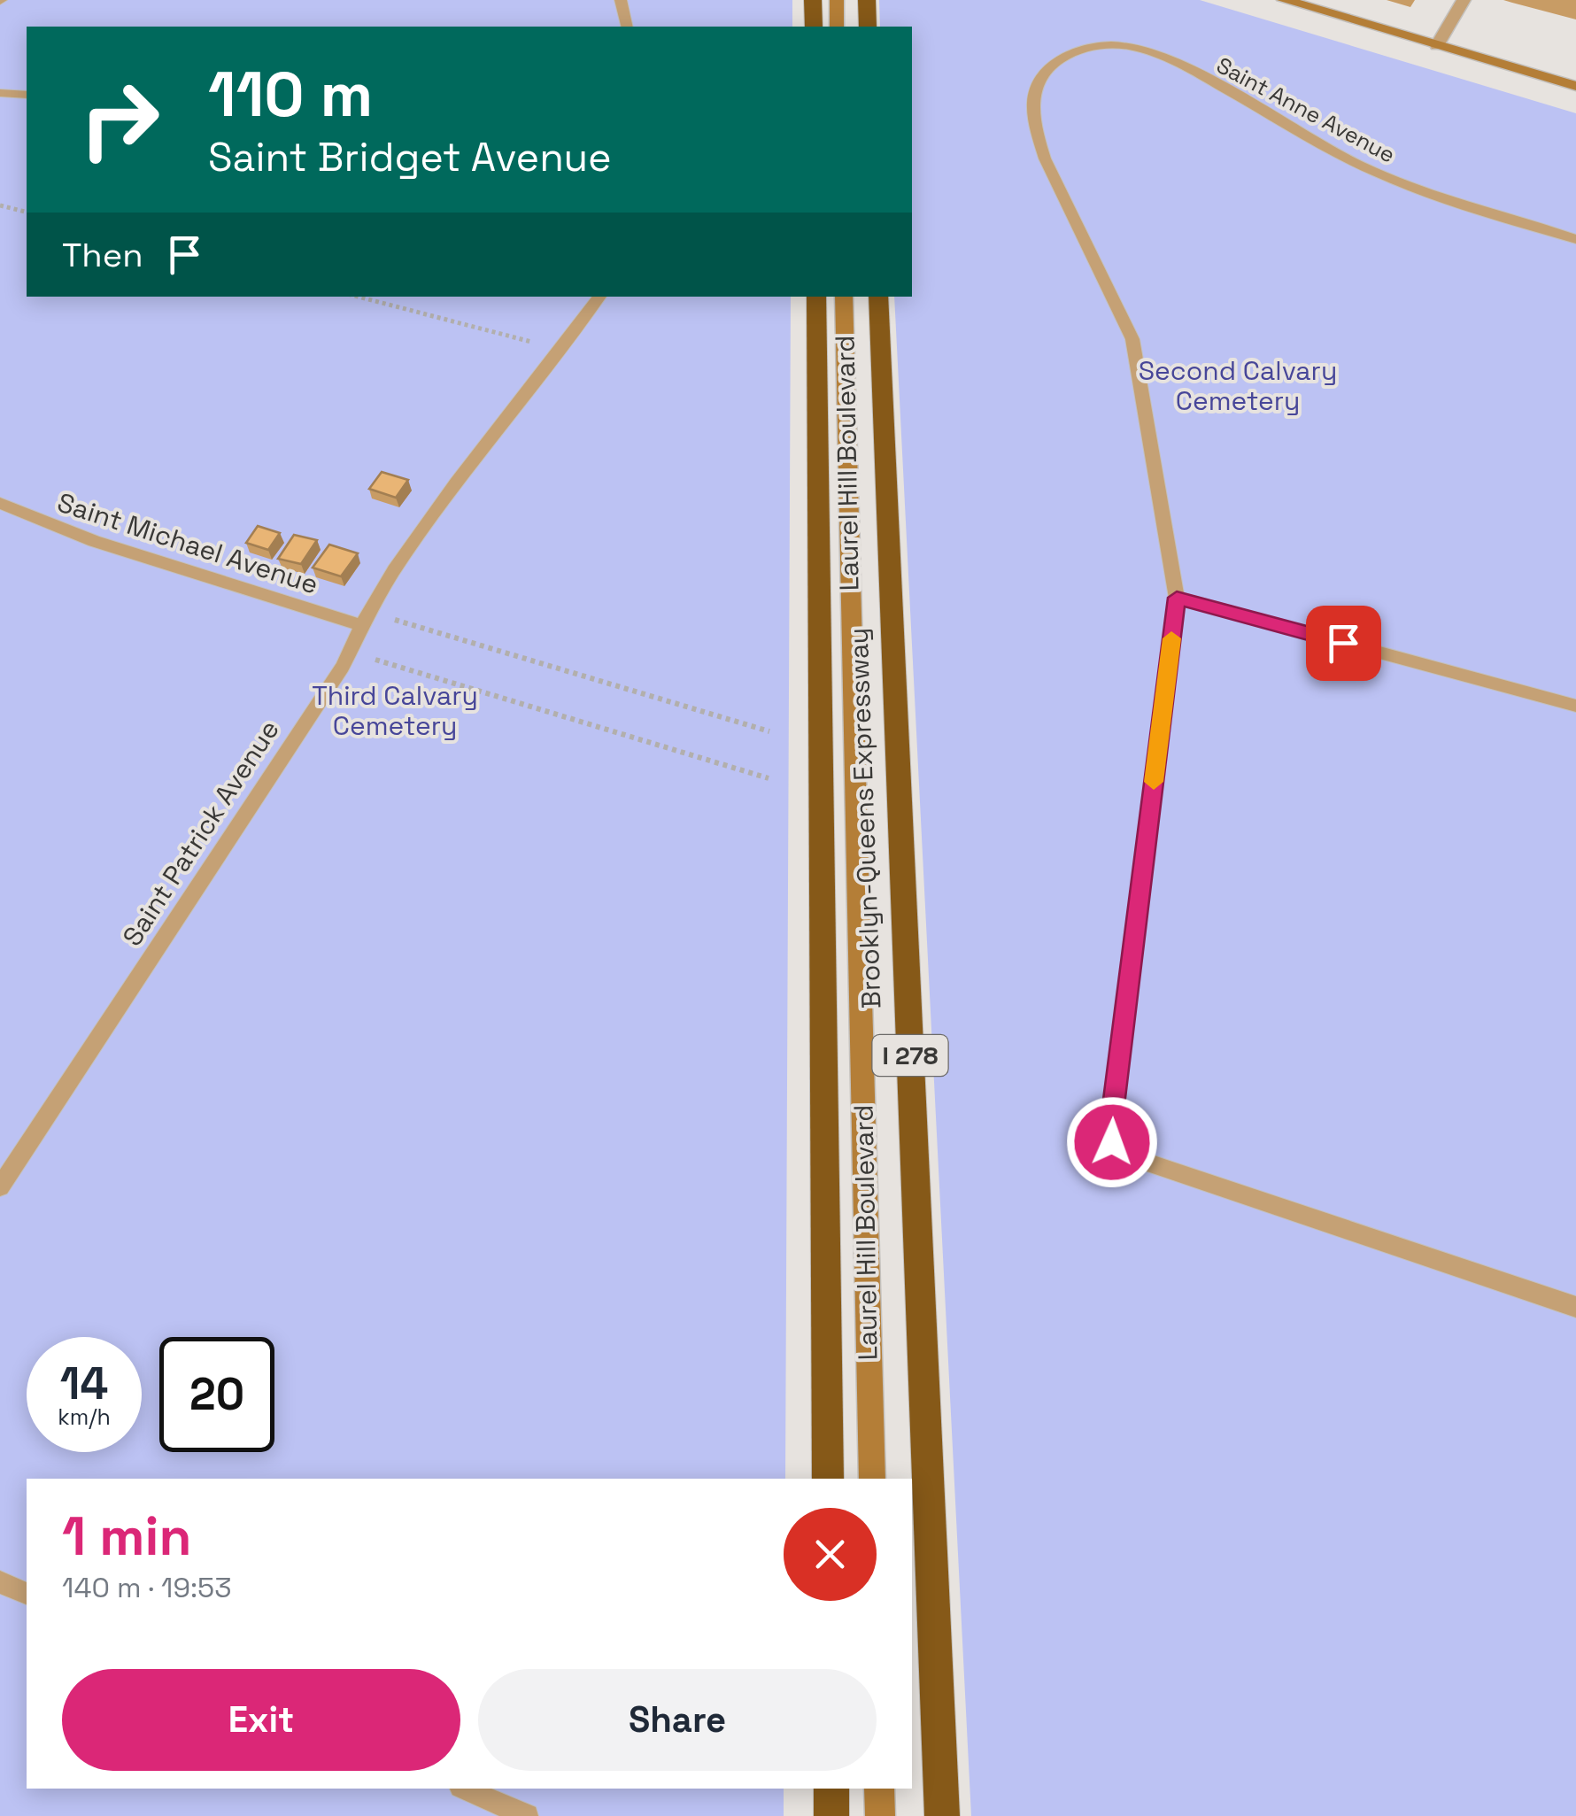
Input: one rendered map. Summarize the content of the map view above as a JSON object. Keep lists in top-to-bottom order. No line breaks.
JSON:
{"streets":{"highway":["Brooklyn-Queens Expressway","I 278"],"main road":["Laurel Hill Boulevard"],"lane":["Saint Anne Avenue","Saint Michael Avenue","Saint Patrick Avenue"]},"crossings":[["Saint Michael Avenue","Saint Patrick Avenue"]],"parks":["Second Calvary Cemetery","Third Calvary Cemetery"],"page":{"turn":["110 m","Saint Bridget Avenue"],"then":"Then","speed":"14 km/h","limit":"20","heading":["1 min","140 m · 19:53"],"buttons":["Exit","Share"]}}
